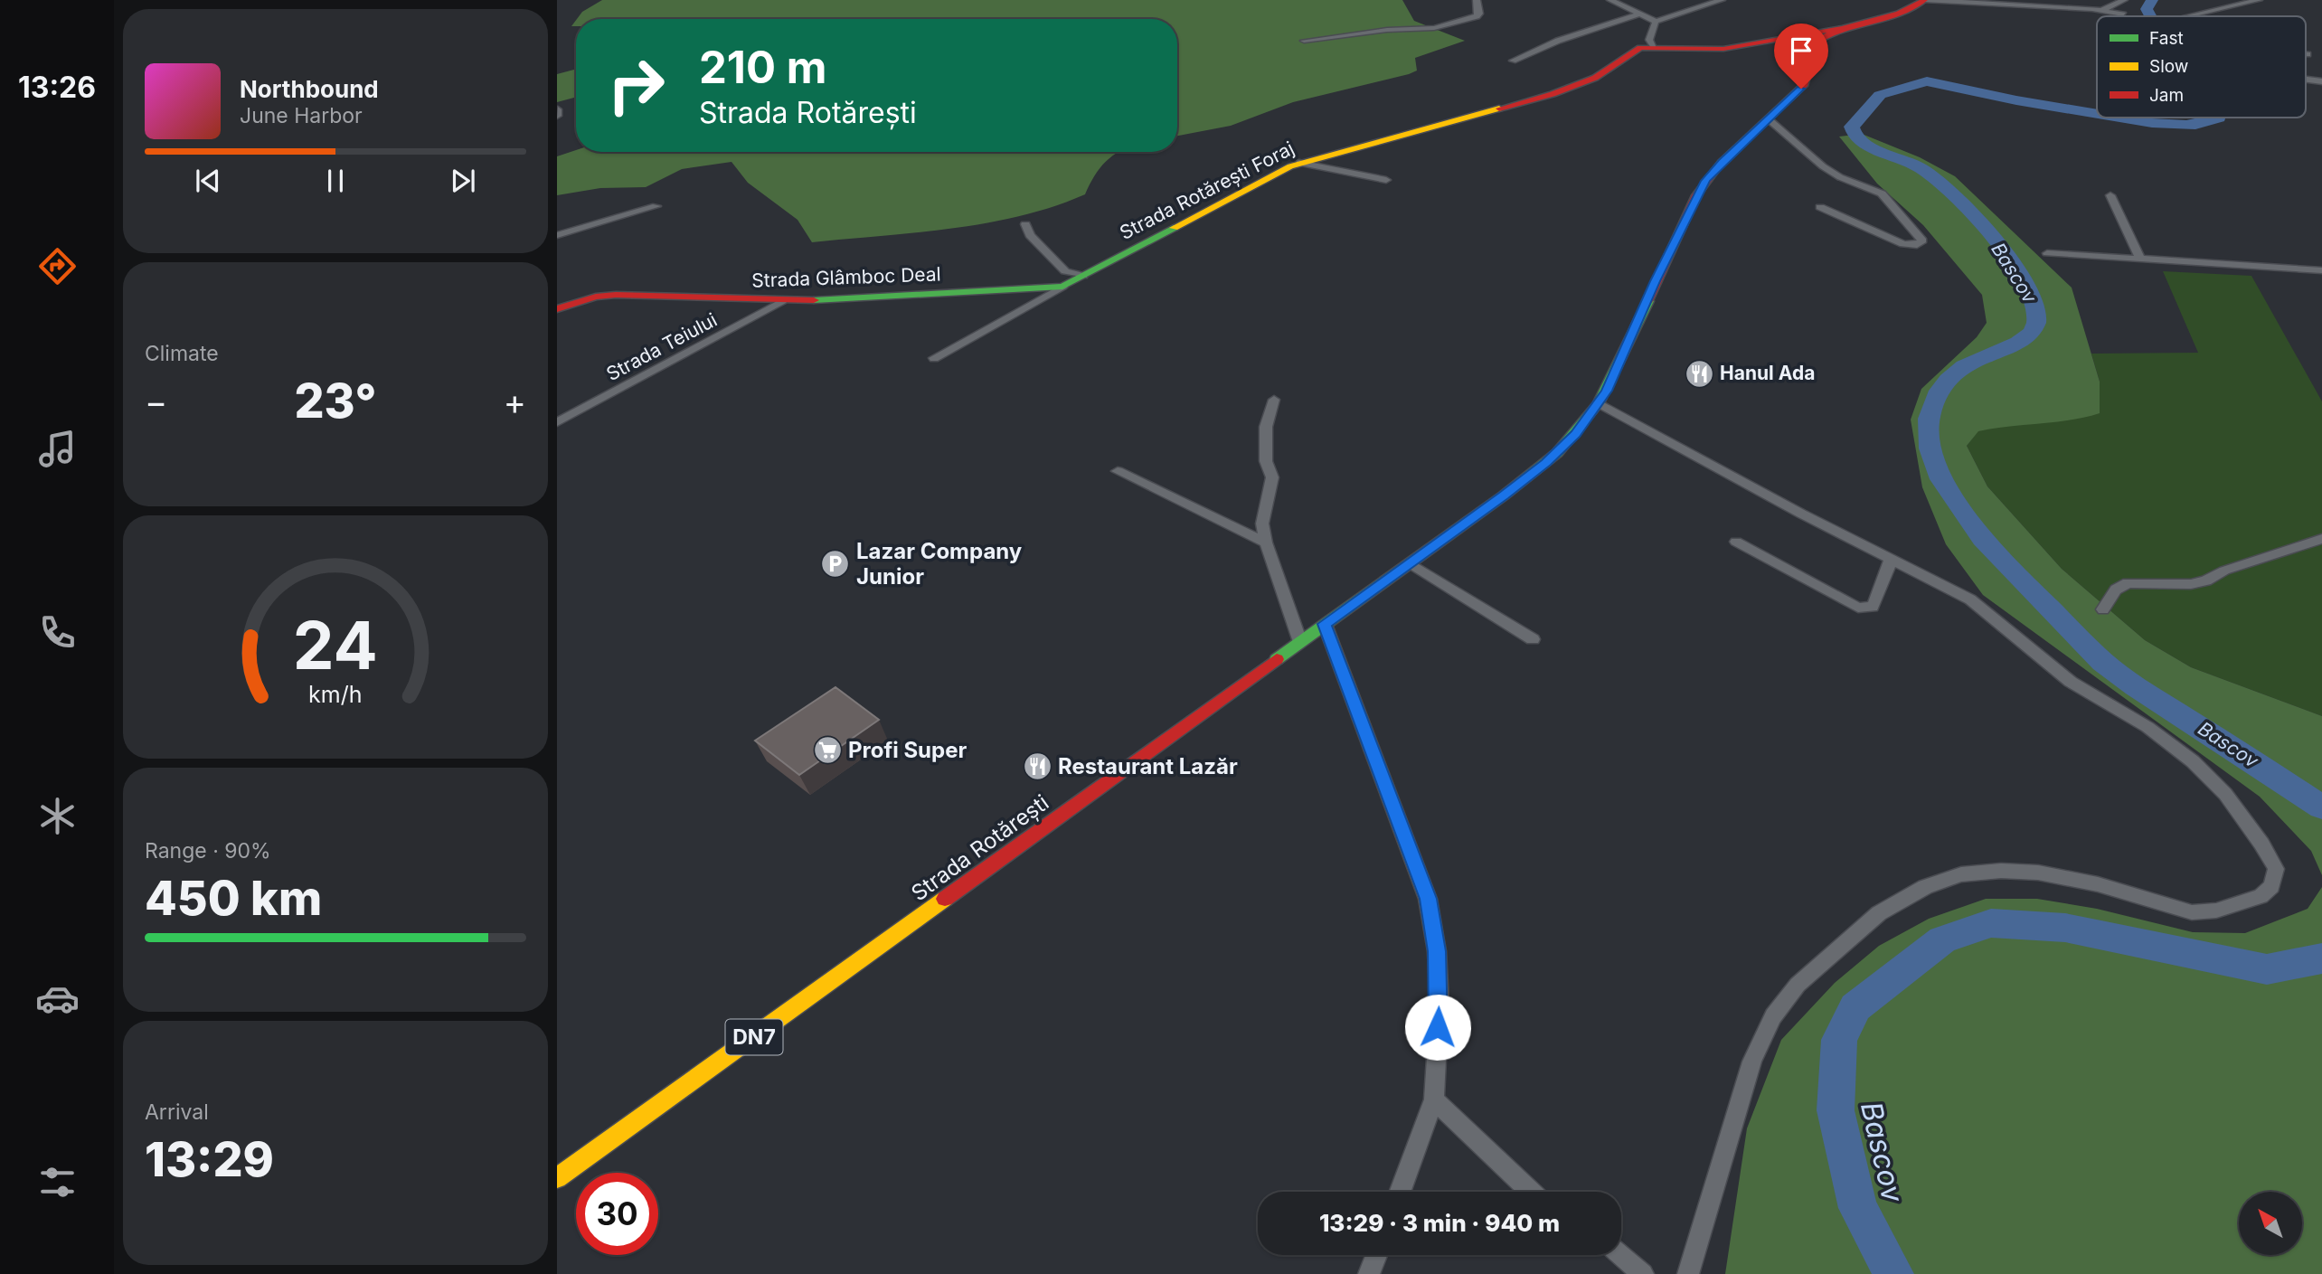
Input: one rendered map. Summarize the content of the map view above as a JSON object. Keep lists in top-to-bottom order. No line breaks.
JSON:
{"streets":{"main road":["Strada Rotărești Foraj","Strada Glâmboc Deal","Strada Rotărești","DN7"],"street":["Strada Teiului"]},"crossings":[["Strada Rotărești Foraj","Strada Glâmboc Deal"],["Strada Rotărești Foraj","DN7"],["Strada Glâmboc Deal","Strada Teiului"],["Strada Rotărești","DN7"]],"water":["Bascov"],"places":{"restaurant":["Hanul Ada","Restaurant Lazăr"],"parking":["Lazar Company Junior"],"supermarket":["Profi Super"]},"legend":["Fast","Slow","Jam"],"north":"top left","page":{"tabs":"13:26","turn":["210 m","Strada Rotărești"],"song":["Northbound","June Harbor"],"tile":["Climate",["Range · 90%","450 km"],["Arrival","13:29"]],"heat":["−","23°","+"],"limit":"30","trip":"13:29 · 3 min · 940 m","gauge":["24","km/h"]}}
